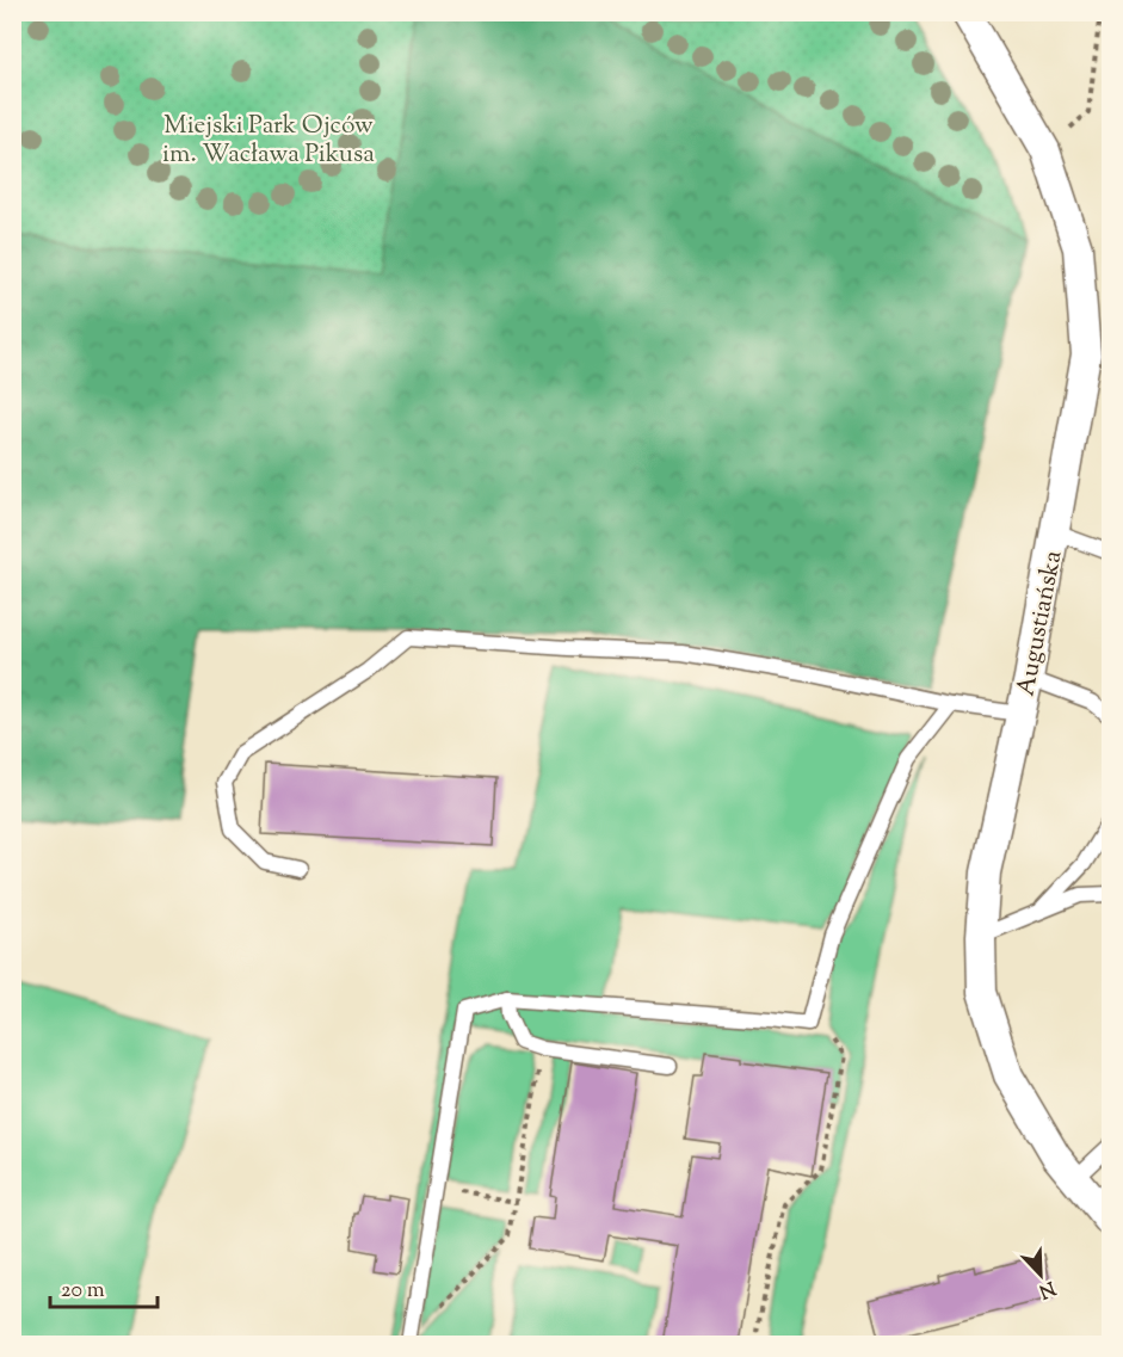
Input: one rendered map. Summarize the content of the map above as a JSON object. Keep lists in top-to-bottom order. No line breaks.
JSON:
{"streets":{"street":["Augustiańska"]},"parks":["Miejski Park Ojców im. Wacława Pikusa"],"scale_bar":"20 m","north":"bottom right"}
